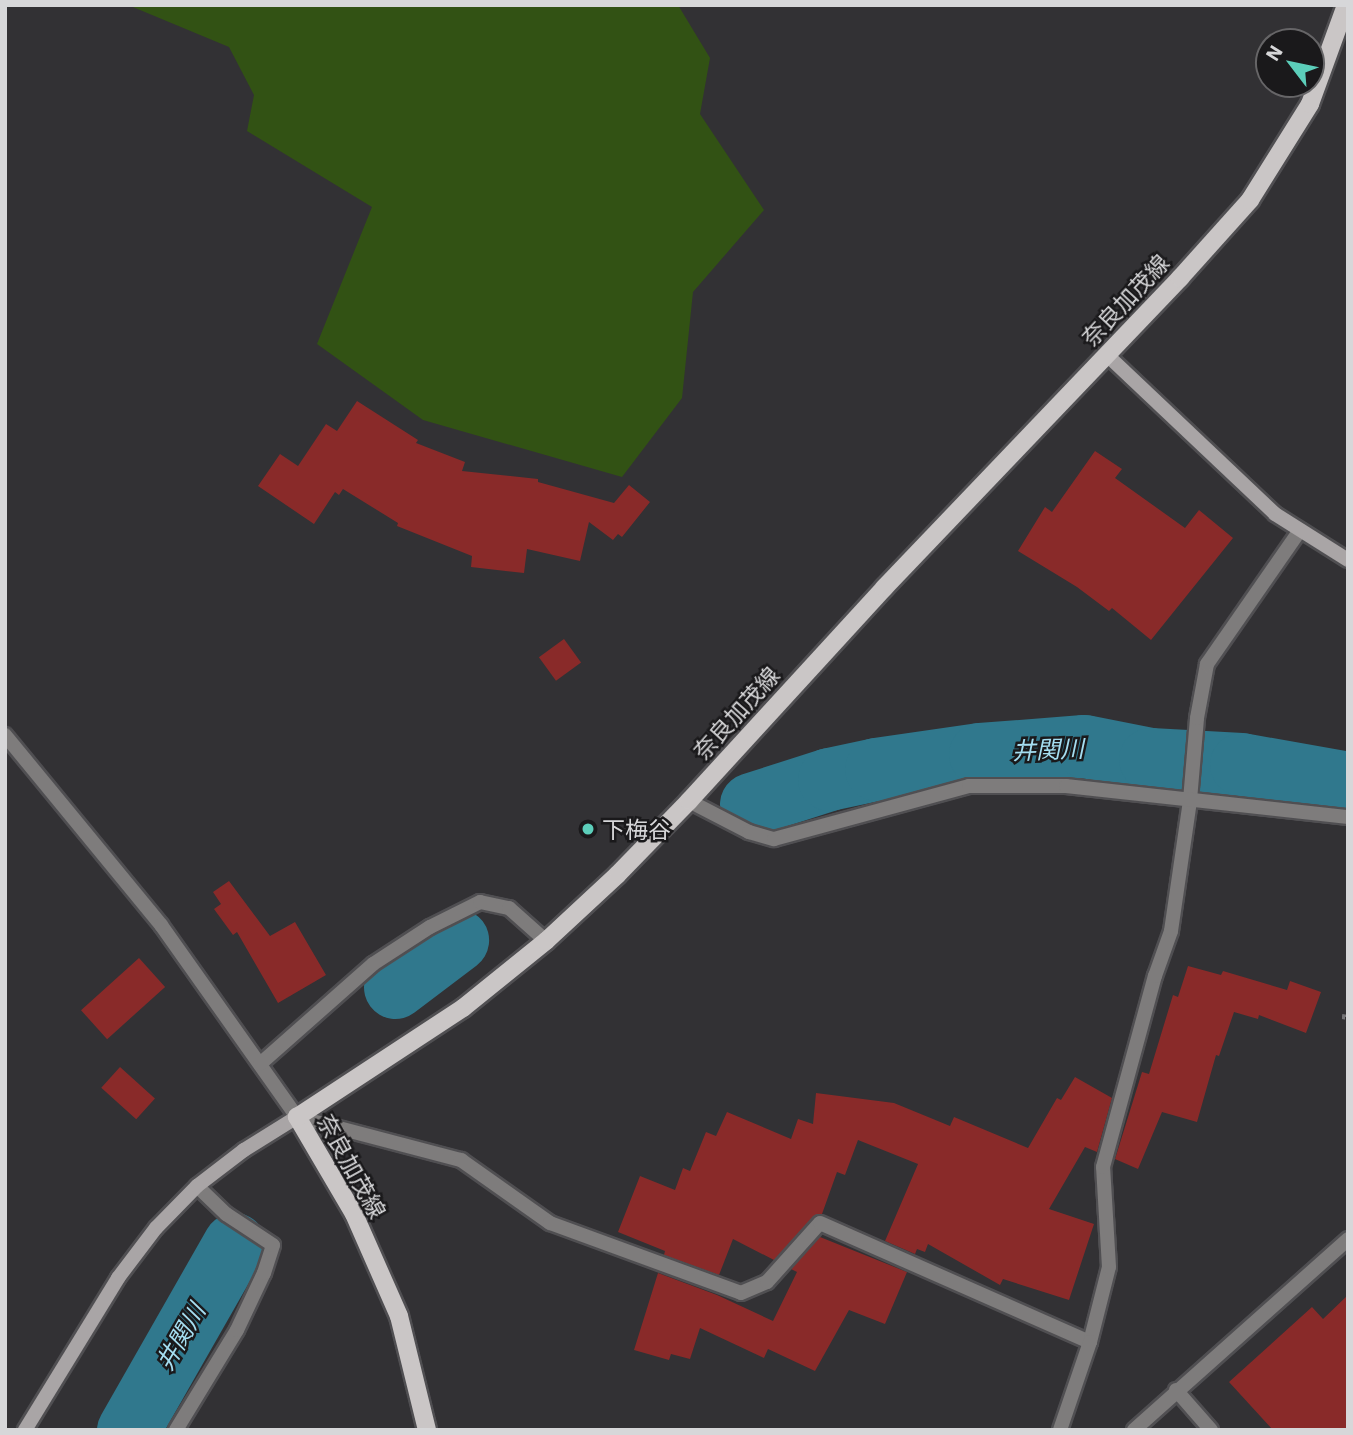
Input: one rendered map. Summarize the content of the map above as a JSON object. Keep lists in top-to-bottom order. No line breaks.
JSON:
{"streets":{"main road":["奈良加茂線"]},"water":["井関川"],"places":["下梅谷"],"north":"top left"}
